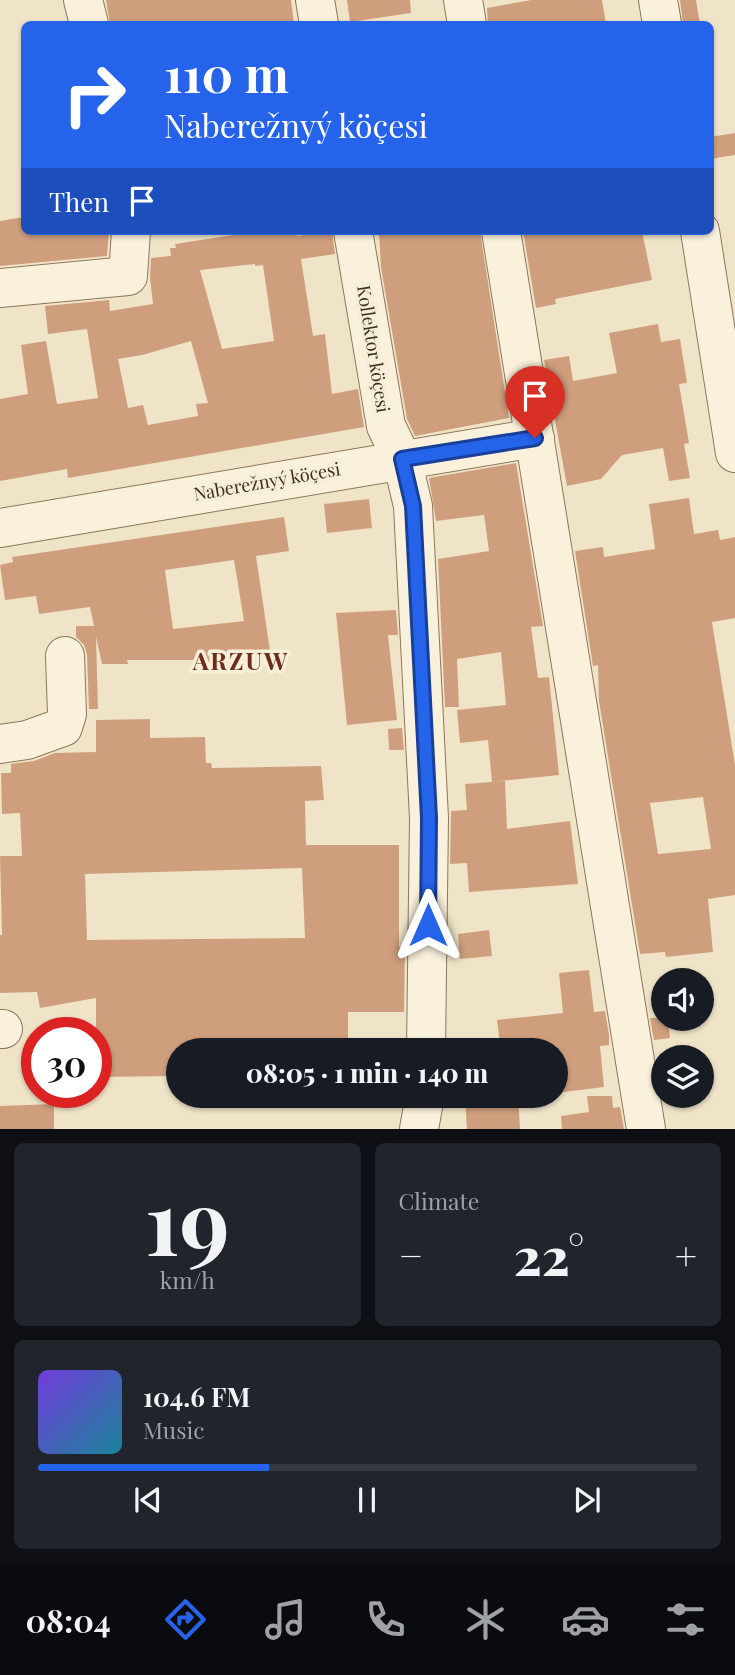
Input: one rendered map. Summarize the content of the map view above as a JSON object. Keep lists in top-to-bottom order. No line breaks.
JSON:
{"streets":{"street":["Kollektor köçesi","Naberežnyý köçesi"]},"crossings":[["Kollektor köçesi","Naberežnyý köçesi"]],"districts":["ARZUW"],"page":{"turn":["110 m","Naberežnyý köçesi"],"then":"Then","limit":"30","trip":"08:05 · 1 min · 140 m","tile":[["19","km/h"],"Climate"],"heat":["−","22°","+"],"song":["104.6 FM","Music"],"tabs":"08:04"}}
